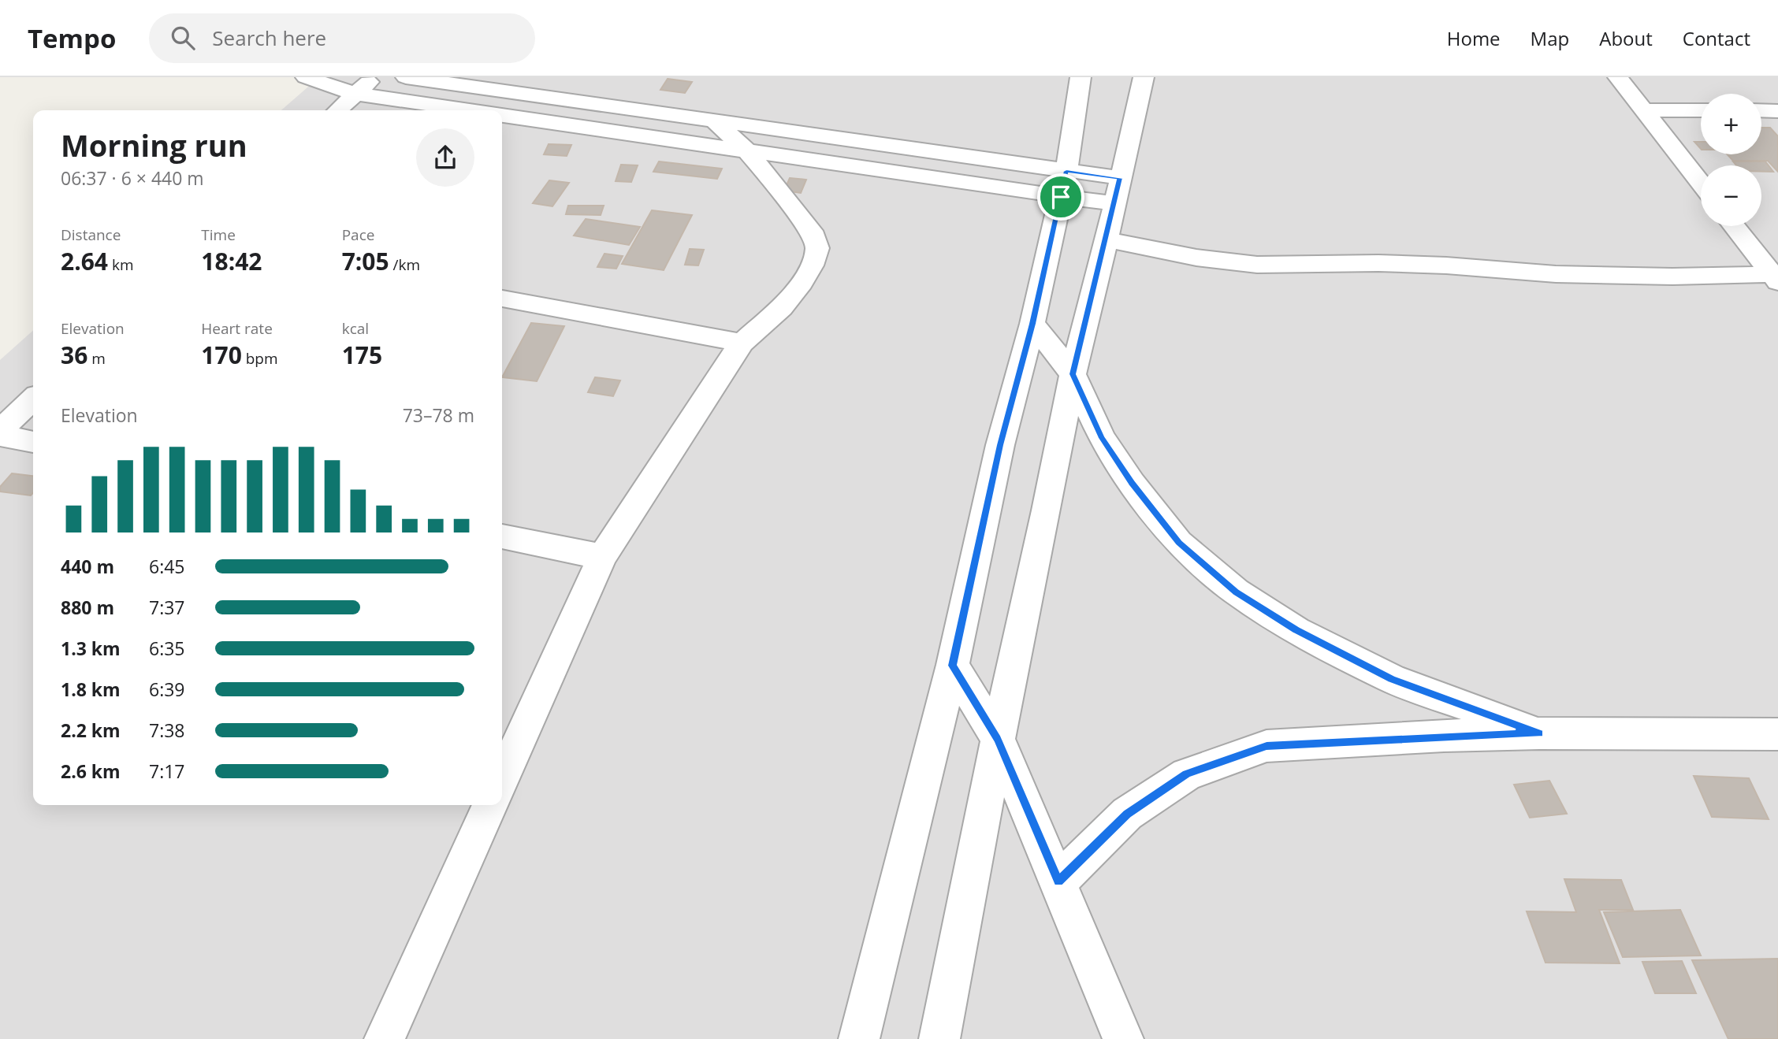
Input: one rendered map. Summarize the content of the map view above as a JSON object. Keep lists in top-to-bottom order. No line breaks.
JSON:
{"page":{"header":"Tempo","search":"Search here","nav":["Home","Map","About","Contact"],"map_buttons":["+","−"],"heading":["Morning run","06:37 · 6 × 440 m"],"stats":[["Distance","2.64 km"],["Time","18:42"],["Pace","7:05 /km"],["Elevation","36 m"],["Heart rate","170 bpm"],["kcal","175"]],"chart":["Elevation","73–78 m"],"list":[{"name":"440 m","note":"6:45"},{"name":"880 m","note":"7:37"},{"name":"1.3 km","note":"6:35"},{"name":"1.8 km","note":"6:39"},{"name":"2.2 km","note":"7:38"},{"name":"2.6 km","note":"7:17"}]}}
